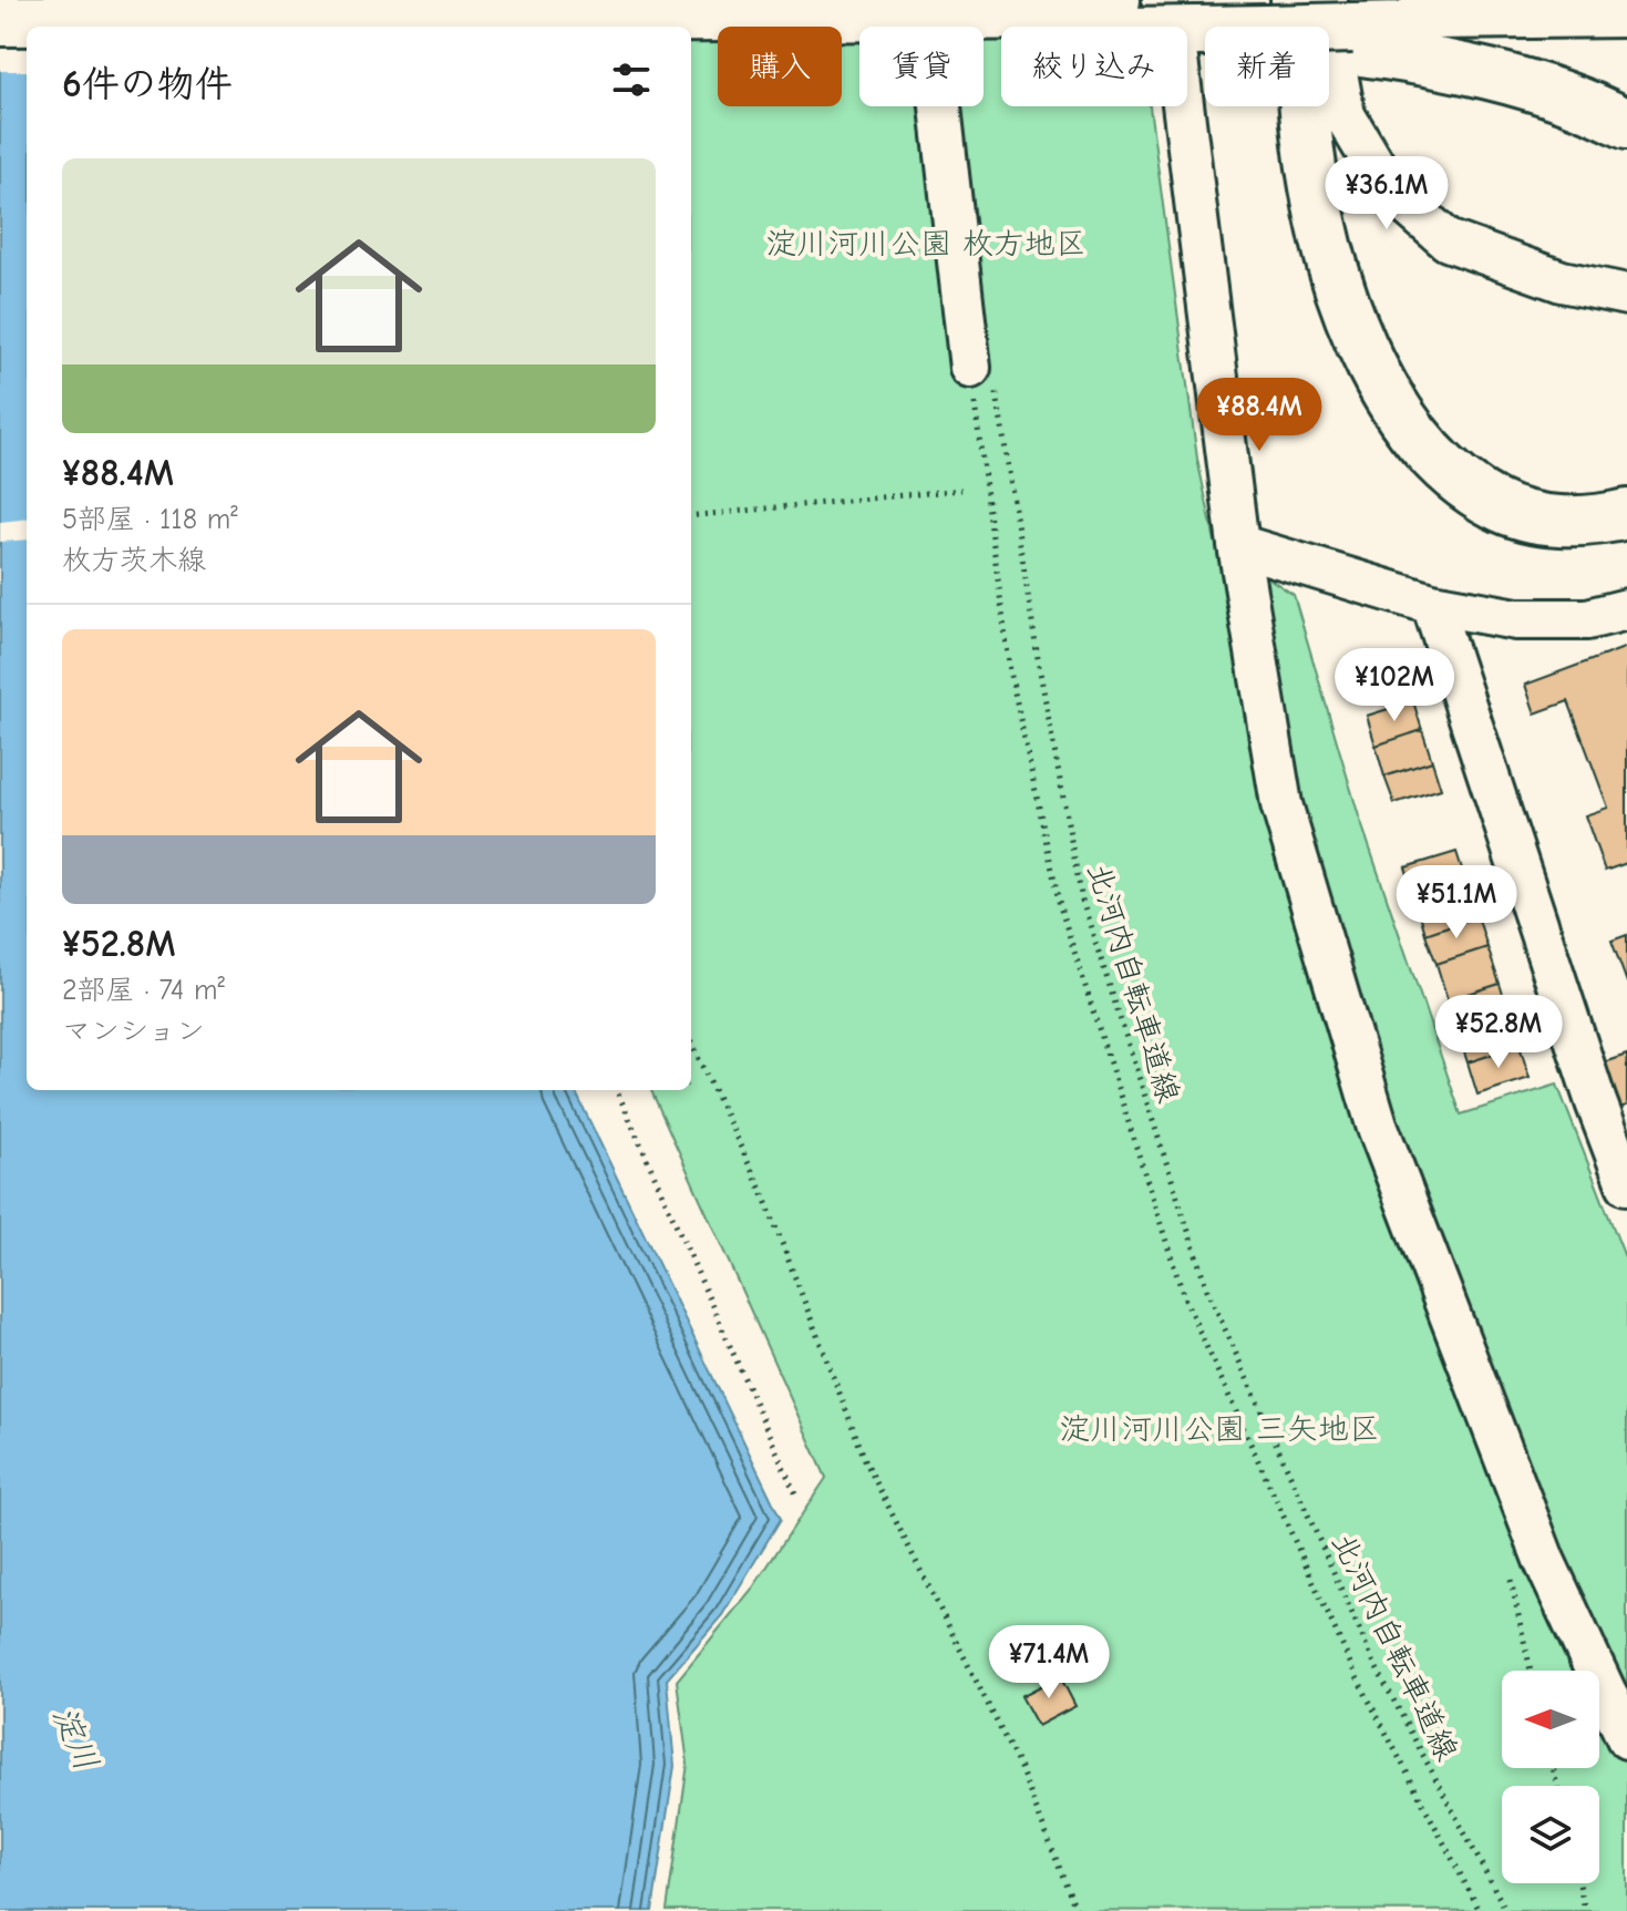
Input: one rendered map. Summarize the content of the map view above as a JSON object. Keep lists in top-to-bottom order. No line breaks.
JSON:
{"streets":{"path":["北河内自転車道線"]},"water":["淀川"],"parks":["淀川河川公園 枚方地区","淀川河川公園 三矢地区"],"north":"left","page":{"chip":["購入","賃貸","絞り込み","新着"],"heading":"6件の物件","list":[{"name":"¥88.4M","note":"5部屋 · 118 m² · 枚方茨木線"},{"name":"¥52.8M","note":"2部屋 · 74 m² · マンション"}],"price":["¥36.1M","¥88.4M","¥102M","¥51.1M","¥52.8M","¥71.4M"]}}
